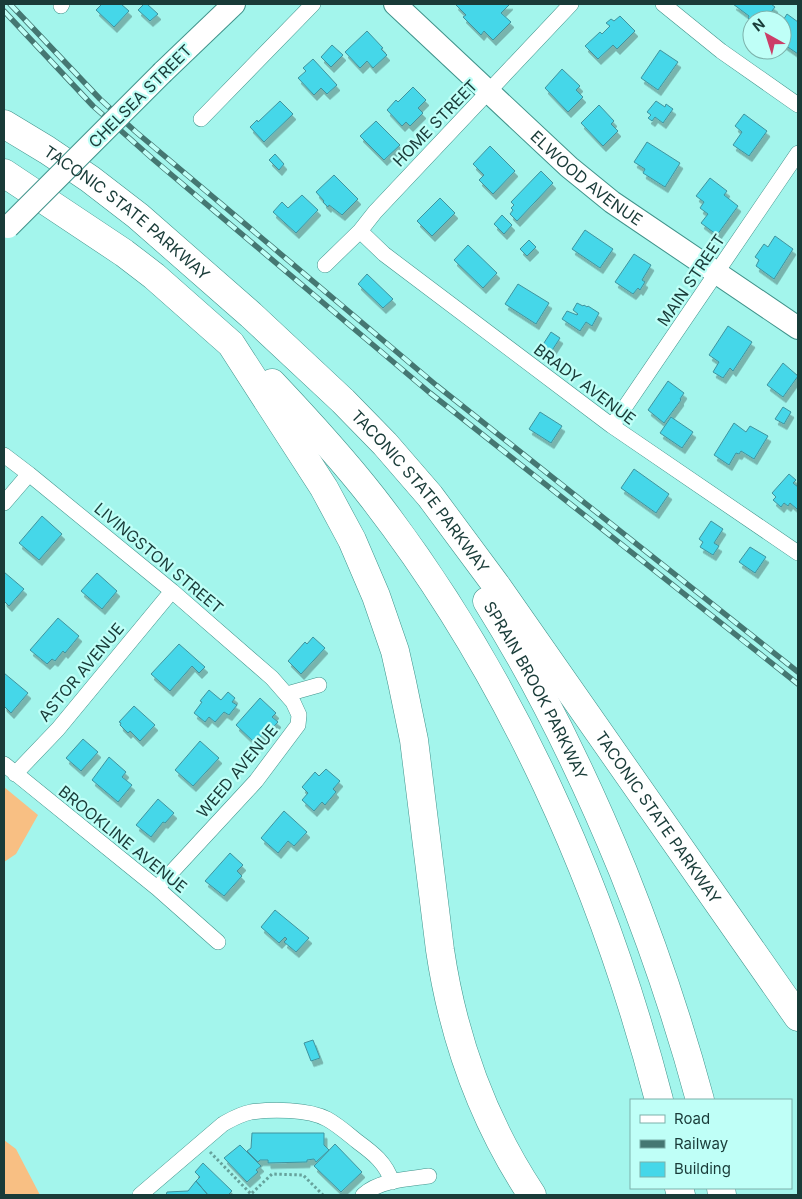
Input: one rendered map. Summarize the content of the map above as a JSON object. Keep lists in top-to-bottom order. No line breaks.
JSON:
{"streets":{"highway":["TACONIC STATE PARKWAY","SPRAIN BROOK PARKWAY"],"street":["CHELSEA STREET","HOME STREET","ELWOOD AVENUE","MAIN STREET","BRADY AVENUE","LIVINGSTON STREET","ASTOR AVENUE","WEED AVENUE","BROOKLINE AVENUE"]},"crossings":[["HOME STREET","ELWOOD AVENUE"],["HOME STREET","BRADY AVENUE"],["ELWOOD AVENUE","MAIN STREET"],["TACONIC STATE PARKWAY","SPRAIN BROOK PARKWAY"],["MAIN STREET","BRADY AVENUE"],["LIVINGSTON STREET","ASTOR AVENUE"],["LIVINGSTON STREET","WEED AVENUE"],["ASTOR AVENUE","BROOKLINE AVENUE"],["WEED AVENUE","BROOKLINE AVENUE"]],"legend":["Road","Railway","Building"],"north":"top left"}
